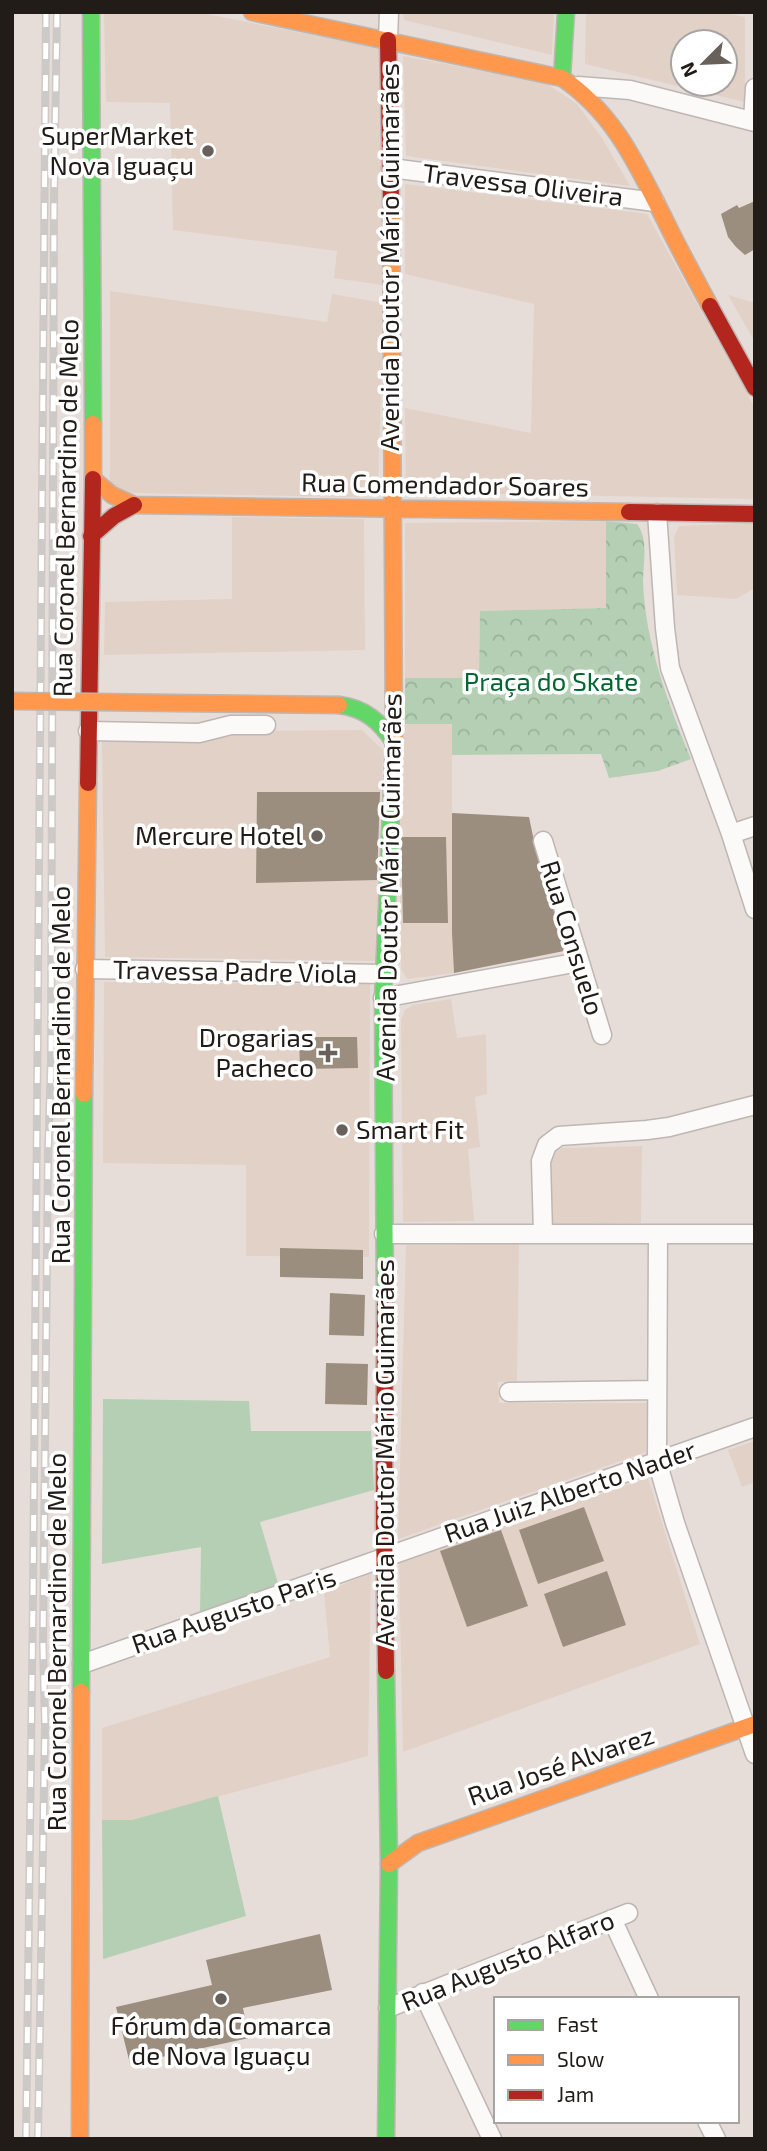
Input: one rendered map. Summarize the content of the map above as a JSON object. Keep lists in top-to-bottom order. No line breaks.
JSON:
{"streets":{"main road":["Avenida Doutor Mário Guimarães","Rua Comendador Soares","Rua Coronel Bernardino de Melo","Rua José Alvarez"],"street":["Travessa Oliveira","Rua Consuelo","Travessa Padre Viola","Rua Juiz Alberto Nader","Rua Augusto Paris","Rua Augusto Alfaro"]},"crossings":[["Travessa Oliveira","Avenida Doutor Mário Guimarães"],["Avenida Doutor Mário Guimarães","Rua Comendador Soares"],["Avenida Doutor Mário Guimarães","Travessa Padre Viola"],["Avenida Doutor Mário Guimarães","Rua Juiz Alberto Nader"],["Avenida Doutor Mário Guimarães","Rua Augusto Paris"],["Avenida Doutor Mário Guimarães","Rua José Alvarez"],["Avenida Doutor Mário Guimarães","Rua Augusto Alfaro"],["Rua Comendador Soares","Rua Coronel Bernardino de Melo"],["Rua Coronel Bernardino de Melo","Travessa Padre Viola"],["Rua Coronel Bernardino de Melo","Rua Augusto Paris"],["Rua Juiz Alberto Nader","Rua Augusto Paris"]],"parks":["Praça do Skate"],"places":{"other":["SuperMarket Nova Iguaçu","Mercure Hotel","Smart Fit","Fórum da Comarca de Nova Iguaçu"],"health":["Drogarias Pacheco"]},"legend":["Fast","Slow","Jam"],"north":"bottom left"}
